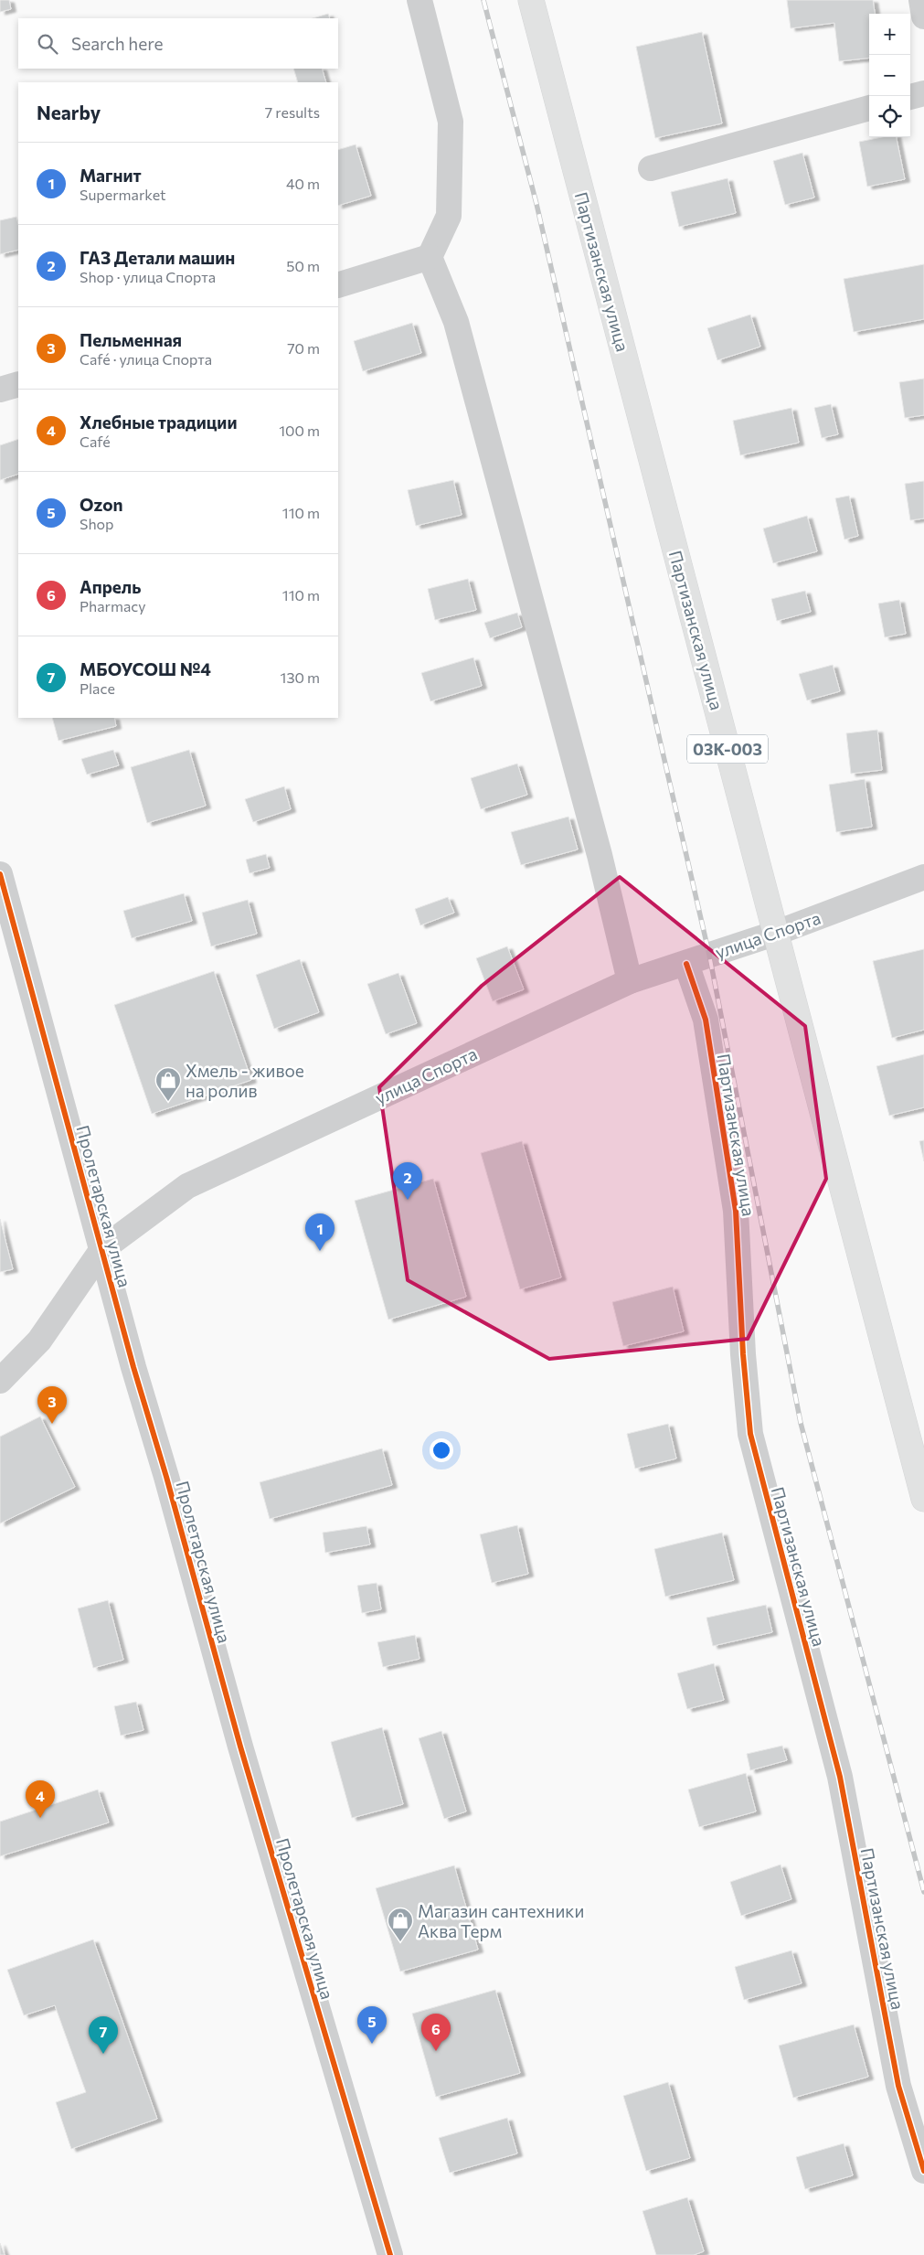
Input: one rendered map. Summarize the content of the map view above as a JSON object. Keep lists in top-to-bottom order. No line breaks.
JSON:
{"streets":{"main road":["Партизанская улица","03К-003"],"street":["улица Спорта","Пролетарская улица"]},"crossings":[["Партизанская улица","улица Спорта"],["улица Спорта","Пролетарская улица"]],"places":{"shop":["Хмель - живое на ролив","Магазин сантехники Аква Терм"]},"page":{"map_buttons":["+","−"],"search":"Search here","heading":["Nearby","7 results"],"list":[{"mark":"1","name":"Магнит","note":"Supermarket","value":"40 m"},{"mark":"2","name":"ГАЗ Детали машин","note":"Shop · улица Спорта","value":"50 m"},{"mark":"3","name":"Пельменная","note":"Café · улица Спорта","value":"70 m"},{"mark":"4","name":"Хлебные традиции","note":"Café","value":"100 m"},{"mark":"5","name":"Ozon","note":"Shop","value":"110 m"},{"mark":"6","name":"Апрель","note":"Pharmacy","value":"110 m"},{"mark":"7","name":"МБОУСОШ №4","note":"Place","value":"130 m"}],"pins":["2","1","3","4","5","6","7"]}}
